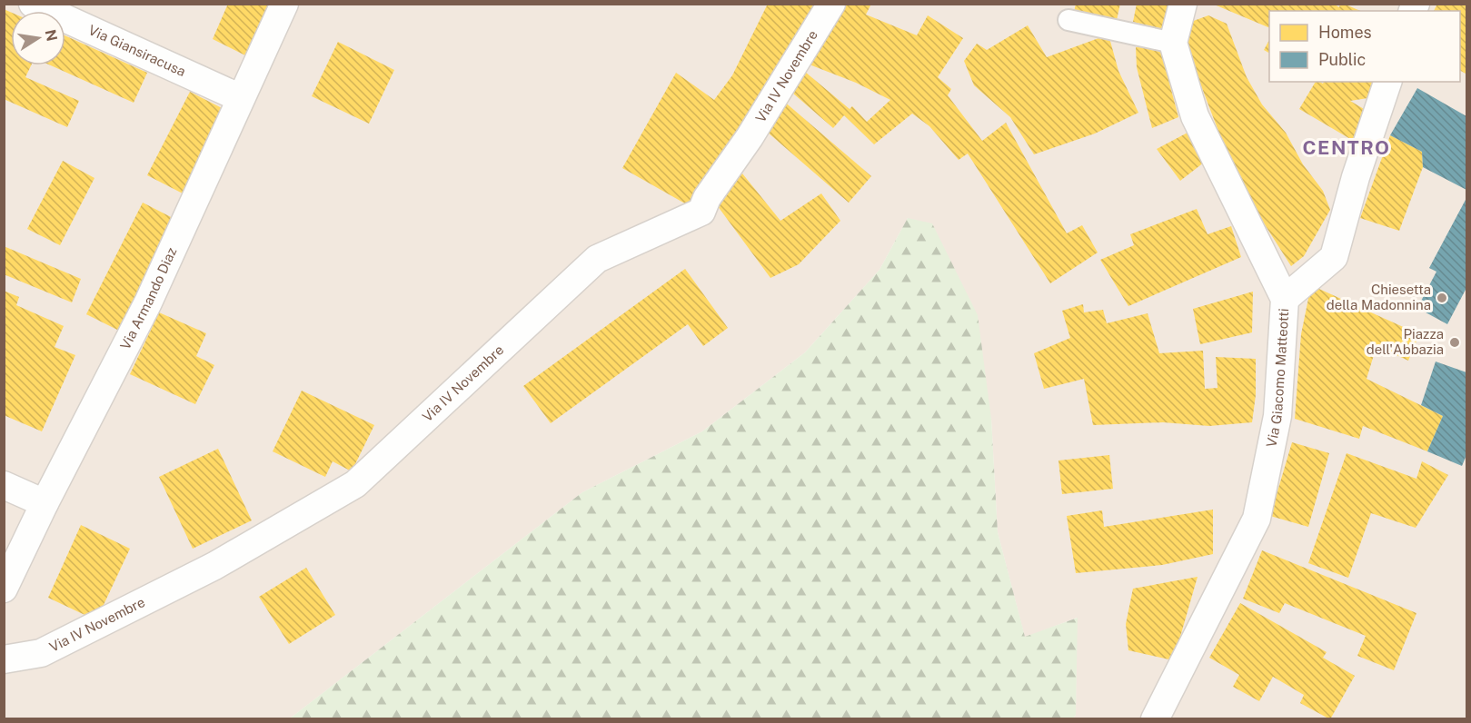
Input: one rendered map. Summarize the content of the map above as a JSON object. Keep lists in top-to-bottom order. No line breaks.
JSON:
{"streets":{"street":["Via Giansiracusa","Via IV Novembre","Via Armando Diaz","Via Giacomo Matteotti"]},"crossings":[["Via Giansiracusa","Via Armando Diaz"]],"districts":["CENTRO"],"places":["Chiesetta della Madonnina","Piazza dell'Abbazia"],"legend":["Homes","Public"],"north":"right"}
